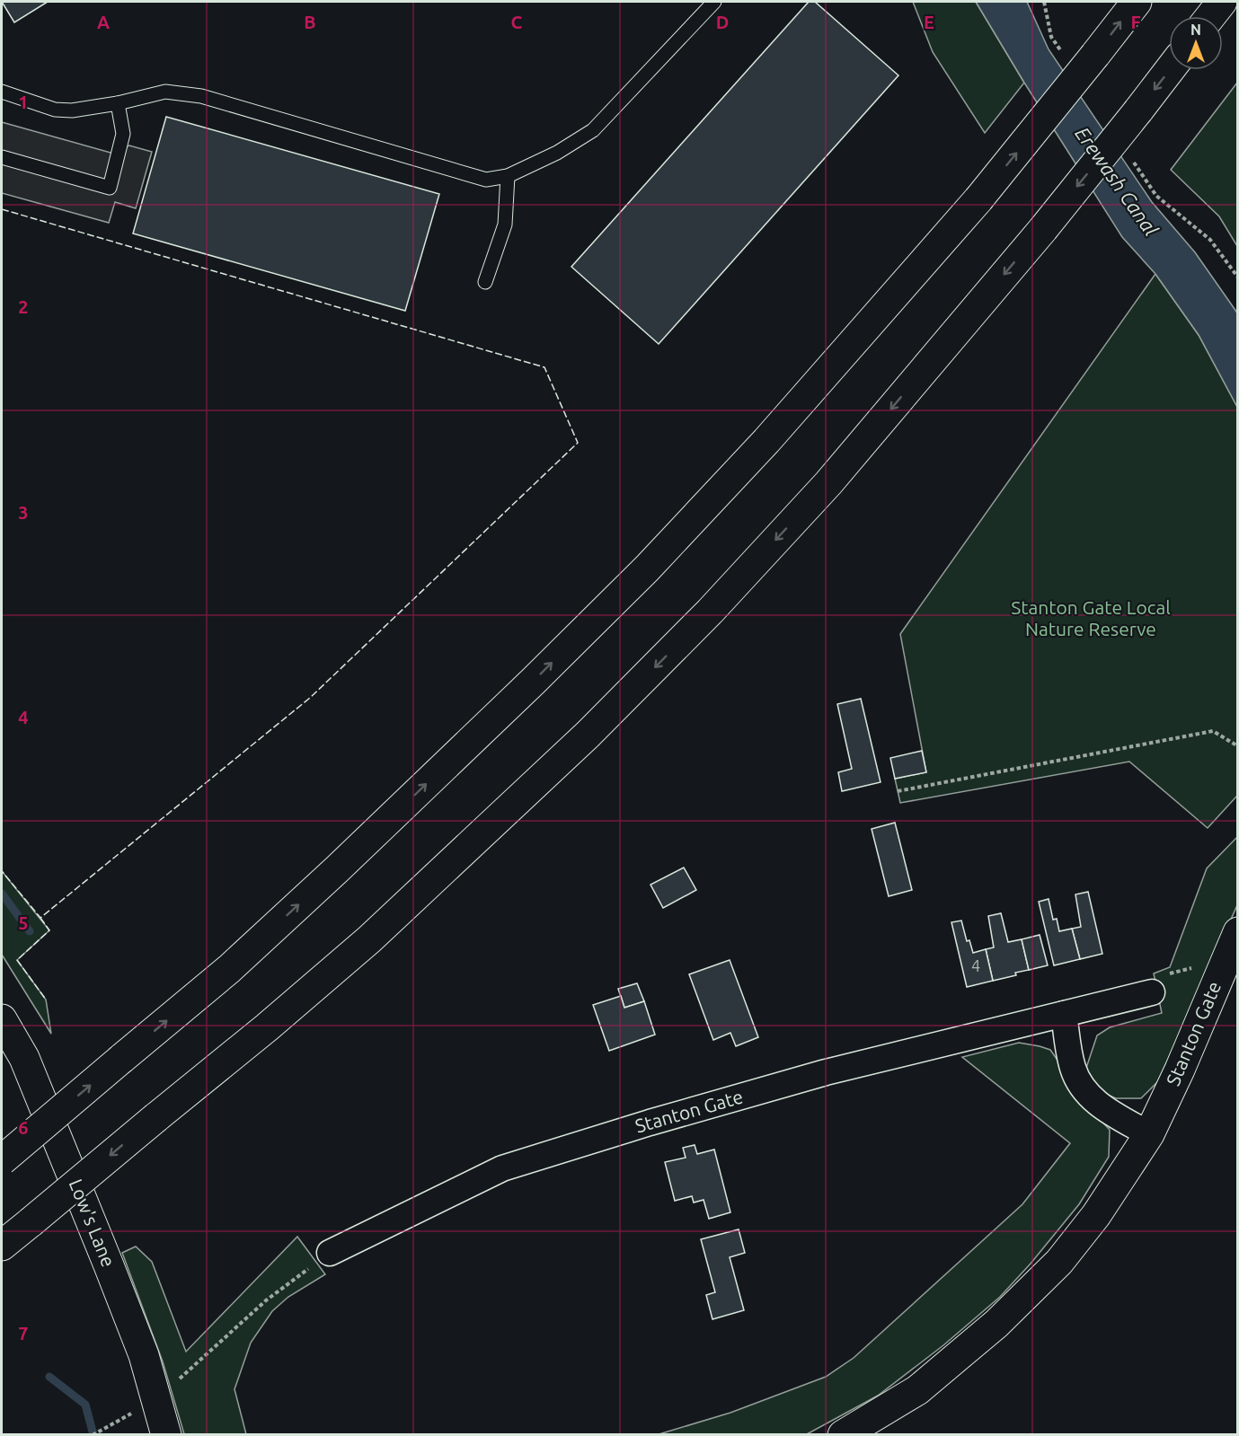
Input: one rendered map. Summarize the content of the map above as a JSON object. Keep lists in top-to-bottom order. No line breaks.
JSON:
{"streets":{"main road":["Stanton Gate","Low's Lane"]},"water":["Erewash Canal"],"parks":["Stanton Gate Local Nature Reserve"],"house_numbers":["4"],"north":"top","grid":{"columns":["A","B","C","D","E","F"],"rows":["1","2","3","4","5","6","7"]}}
